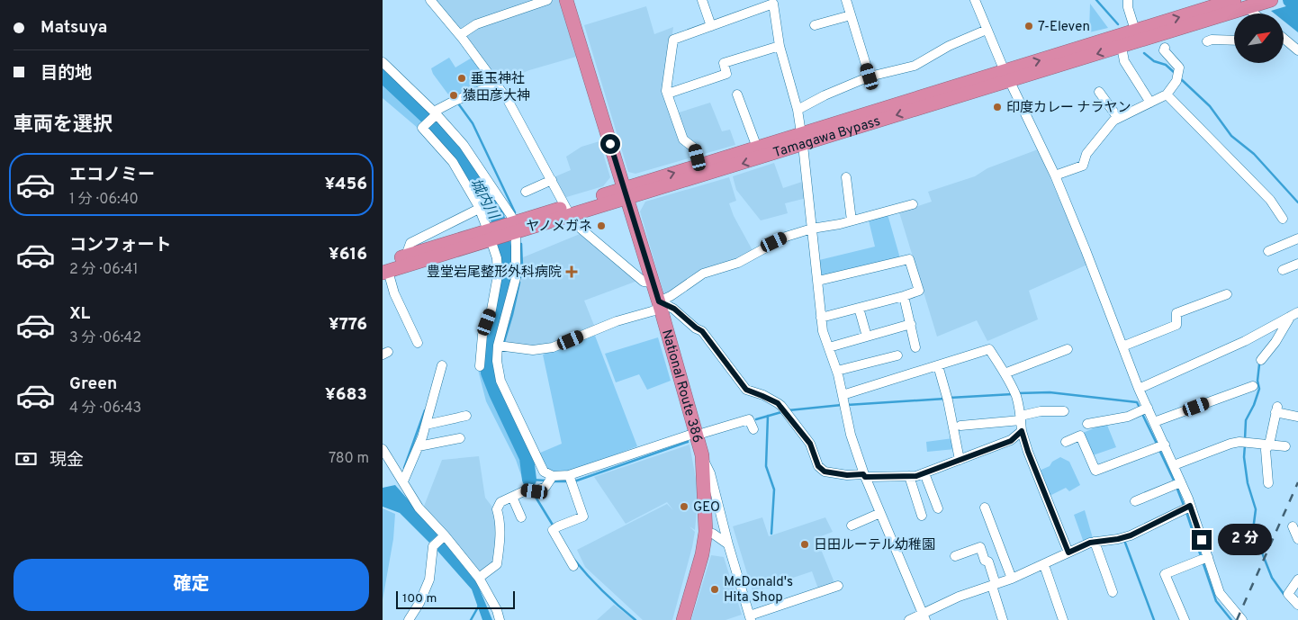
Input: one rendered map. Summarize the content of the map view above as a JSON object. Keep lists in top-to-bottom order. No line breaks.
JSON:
{"streets":{"highway":["Tamagawa Bypass","National Route 386"]},"crossings":[["Tamagawa Bypass","National Route 386"]],"water":["城内川"],"places":{"other":["7-Eleven","垂玉神社","猿田彦大神","印度カレー ナラヤン","ヤノメガネ","GEO","日田ルーテル幼稚園","McDonald's Hita Shop"],"health":["豊堂岩尾整形外科病院"]},"scale_bar":"100 m","north":"top right","page":{"banner":["Matsuya","目的地"],"heading":"車両を選択","list":[{"name":"エコノミー","note":"1 分 · 06:40","value":"¥456"},{"name":"コンフォート","note":"2 分 · 06:41","value":"¥616"},{"name":"XL","note":"3 分 · 06:42","value":"¥776"},{"name":"Green","note":"4 分 · 06:43","value":"¥683"}],"pay":["現金","780 m"],"bubble":"2 分","buttons":"確定","scale":"100 m"}}
